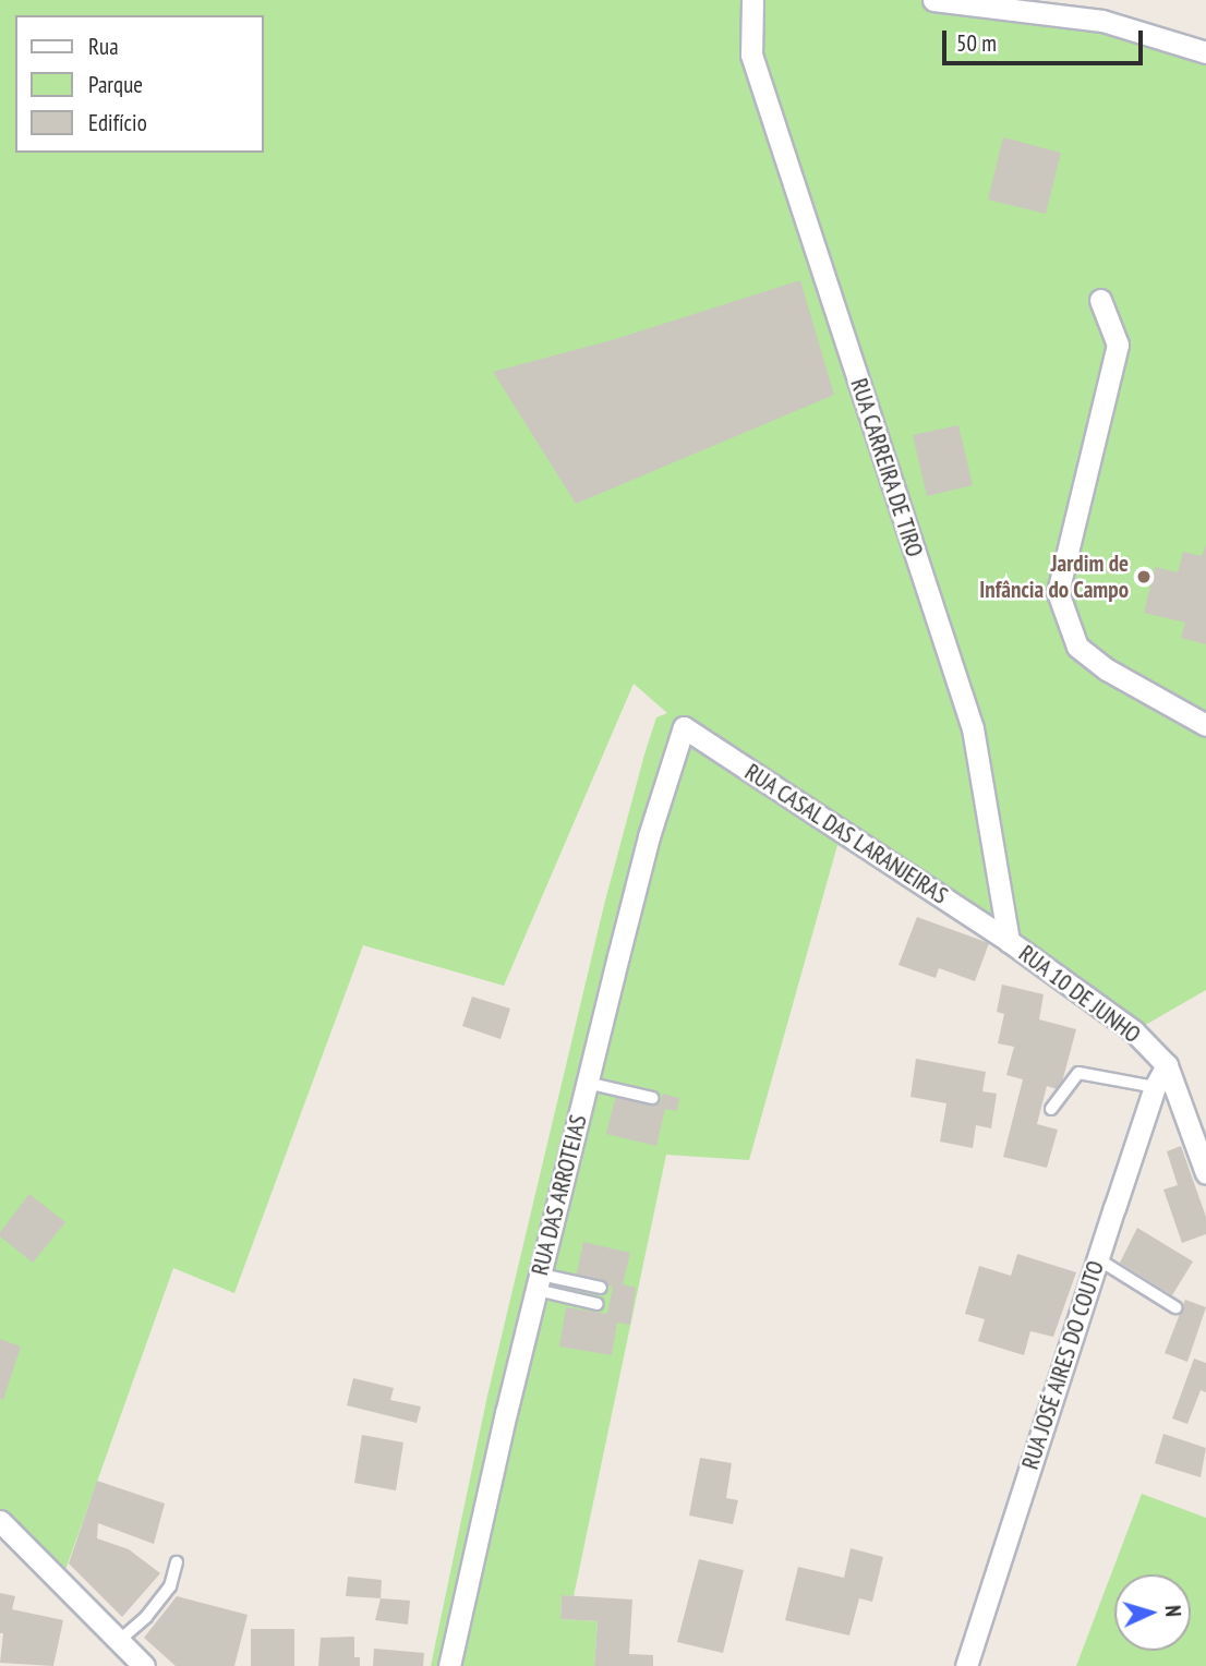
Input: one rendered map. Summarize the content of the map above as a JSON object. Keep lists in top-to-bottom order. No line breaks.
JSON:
{"streets":{"street":["RUA CARREIRA DE TIRO","RUA CASAL DAS LARANJEIRAS","RUA 10 DE JUNHO","RUA DAS ARROTEIAS","RUA JOSÉ AIRES DO COUTO"]},"crossings":[["RUA CARREIRA DE TIRO","RUA CASAL DAS LARANJEIRAS"],["RUA CARREIRA DE TIRO","RUA 10 DE JUNHO"],["RUA CASAL DAS LARANJEIRAS","RUA 10 DE JUNHO"],["RUA CASAL DAS LARANJEIRAS","RUA DAS ARROTEIAS"],["RUA 10 DE JUNHO","RUA JOSÉ AIRES DO COUTO"]],"places":["Jardim de Infância do Campo"],"legend":["Rua","Parque","Edifício"],"scale_bar":"50 m","north":"right"}
